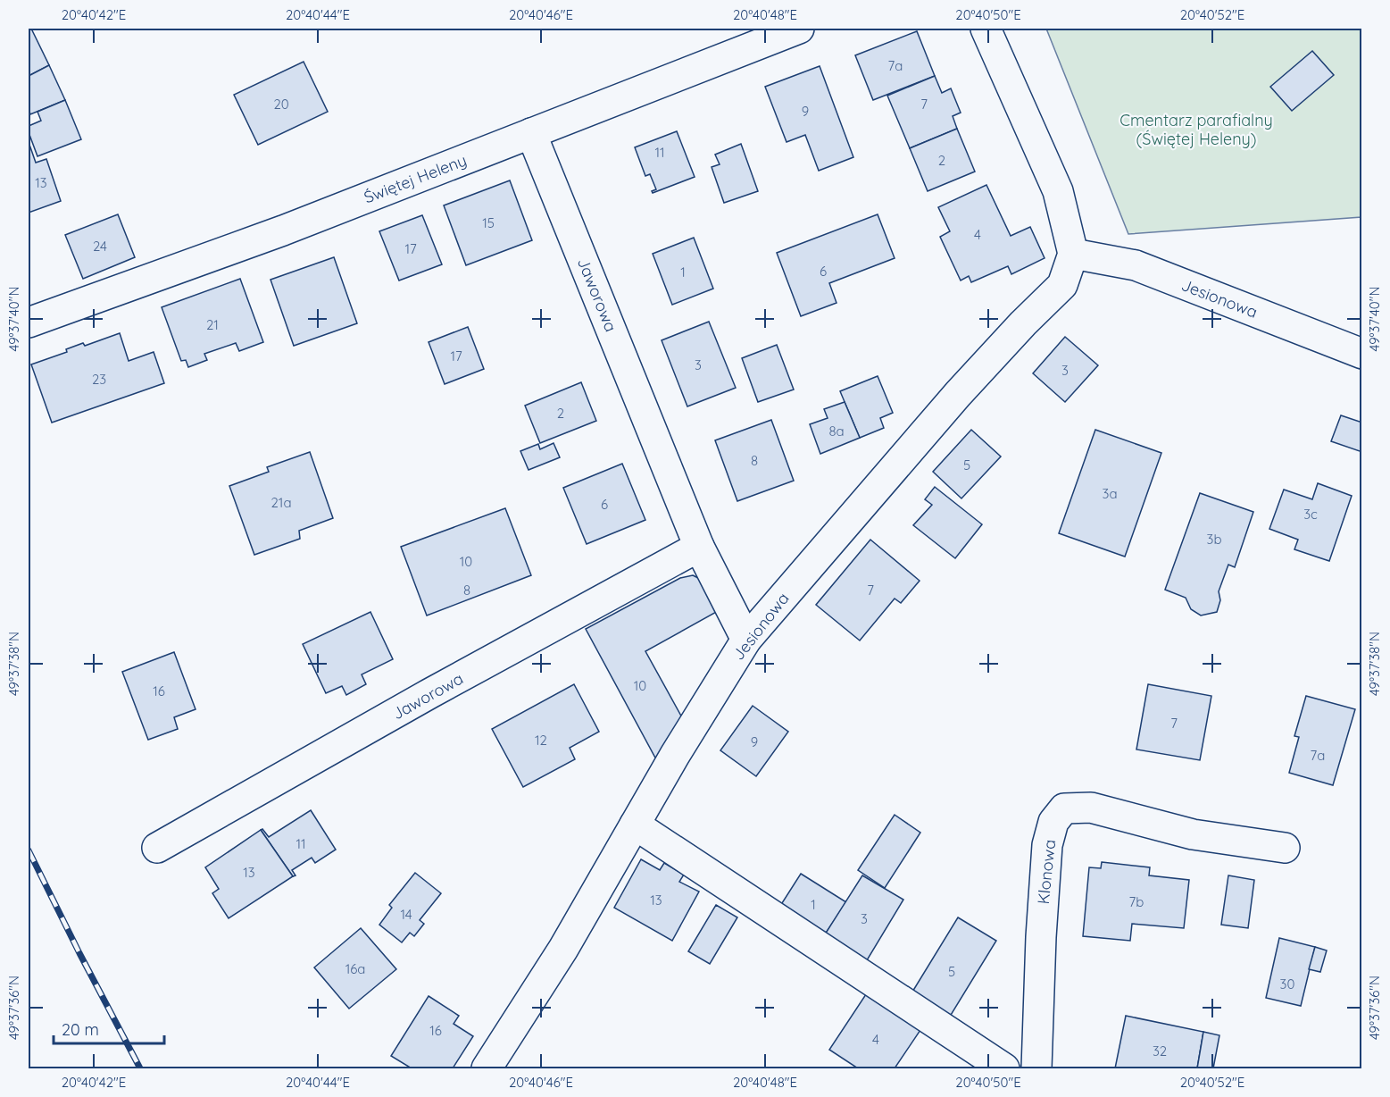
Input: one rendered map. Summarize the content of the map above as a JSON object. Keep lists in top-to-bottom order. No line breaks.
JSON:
{"streets":{"street":["Świętej Heleny","Jaworowa","Jesionowa","Klonowa"]},"crossings":[["Świętej Heleny","Jaworowa"],["Jaworowa","Jesionowa"]],"parks":["Cmentarz parafialny (Świętej Heleny)"],"house_numbers":["7a","20","7","9","11","2","13","15","4","24","17","6","1","21","17","3","3","23","2","8a","8","5","3a","21a","6","3c","3b","10","8","7","10","16","7","12","9","7a","11","13","13","7b","1","14","3","16a","5","30","16","4","32"],"scale_bar":"20 m","coordinates":["20°40'42\"E","20°40'44\"E","20°40'46\"E","20°40'48\"E","20°40'50\"E","20°40'52\"E","49°37'40\"N","49°37'38\"N","49°37'36\"N"]}
